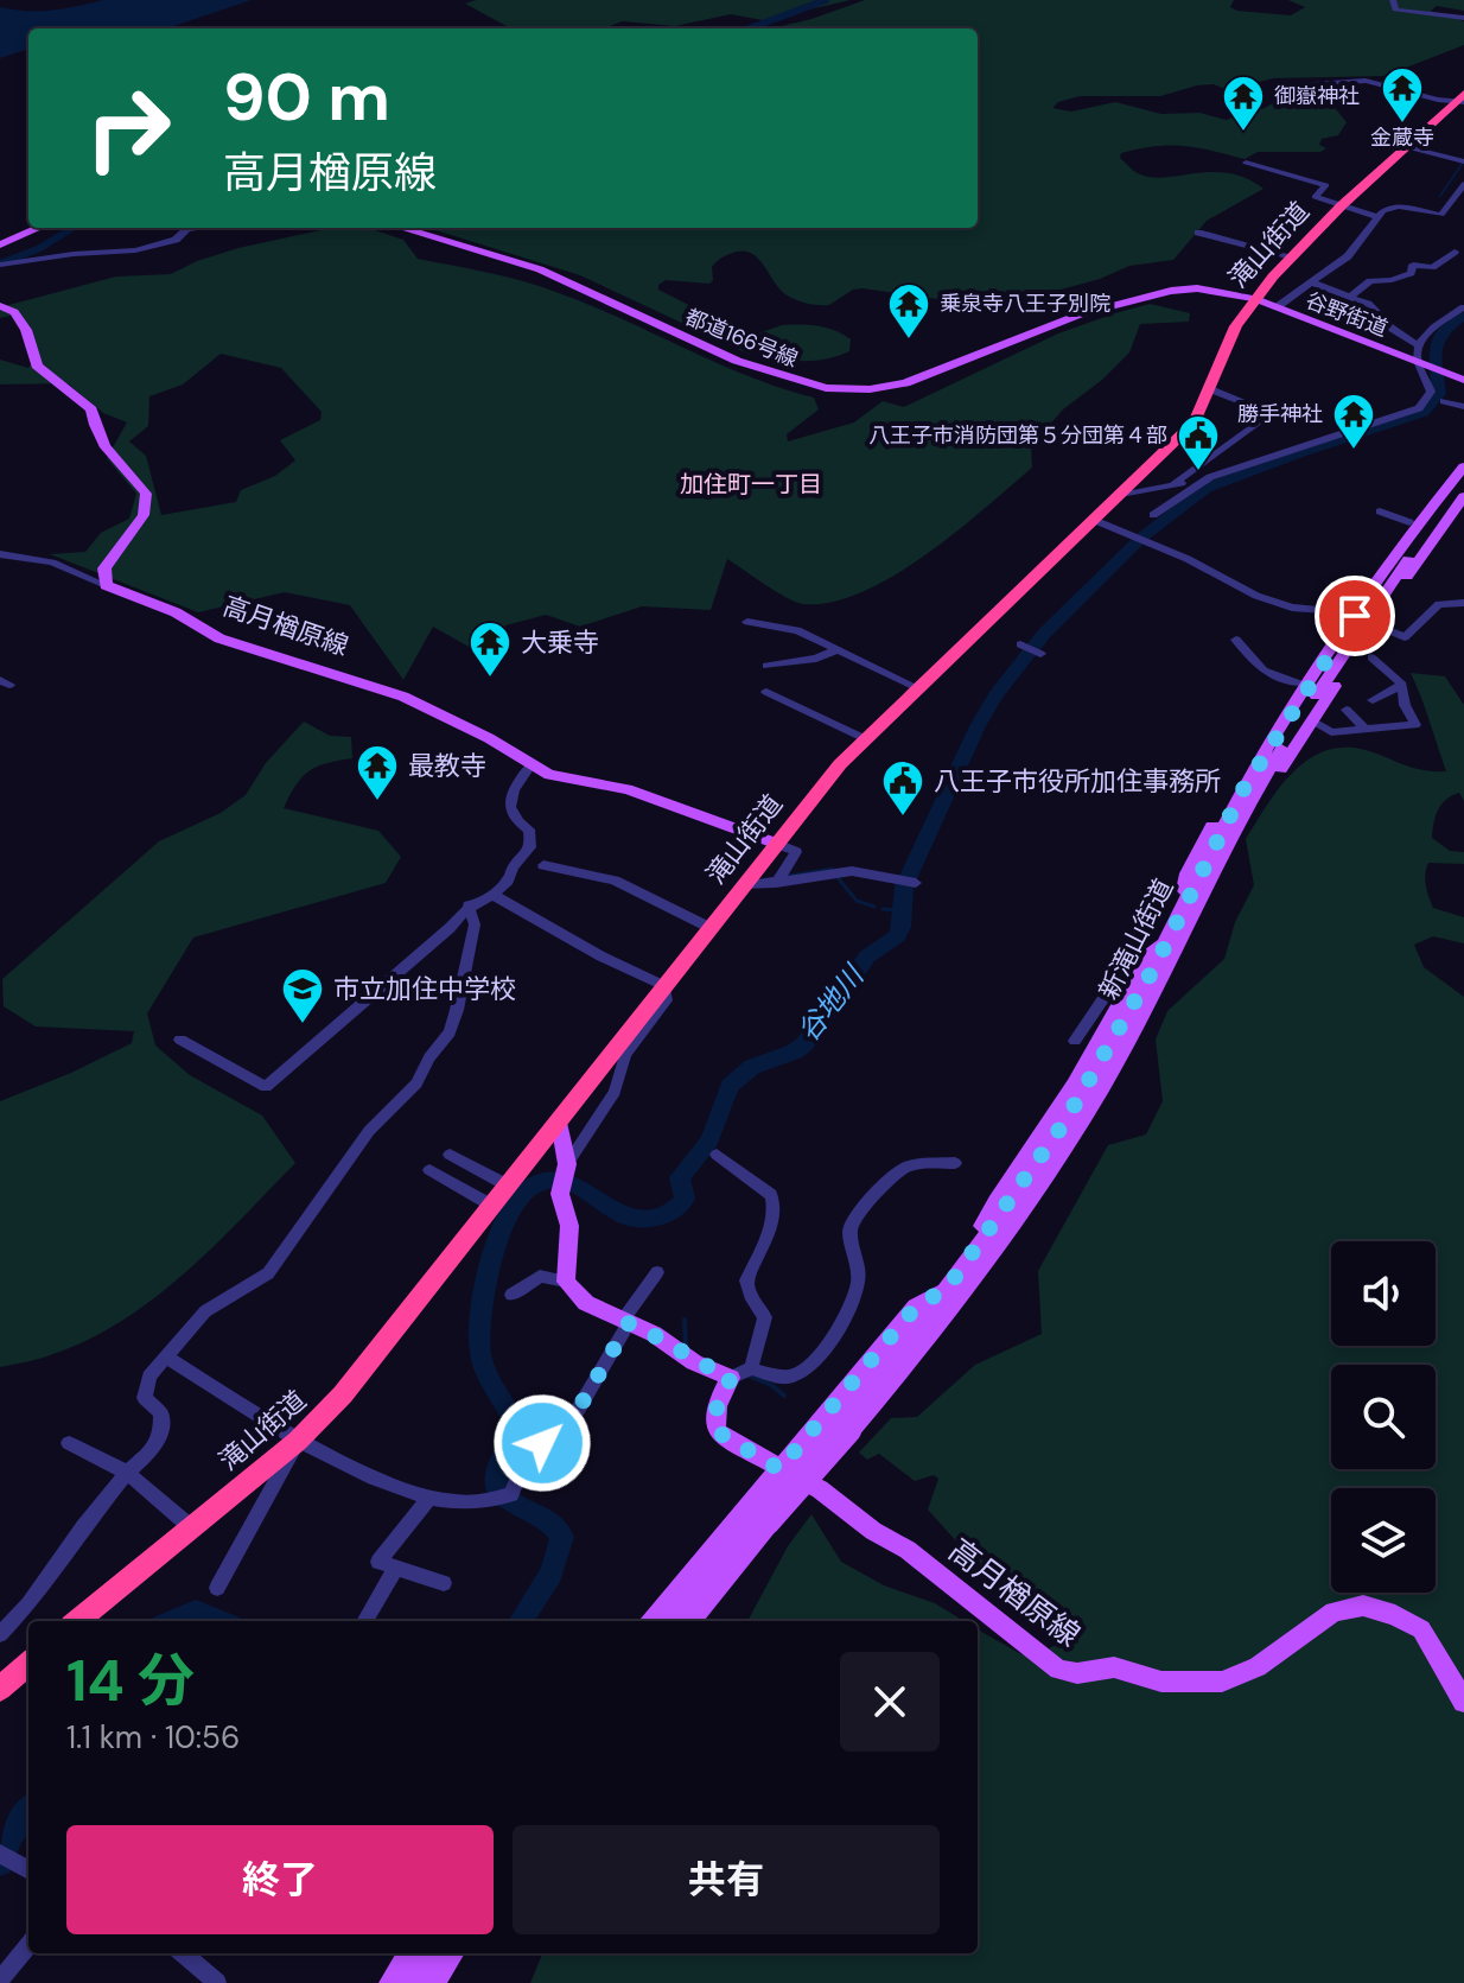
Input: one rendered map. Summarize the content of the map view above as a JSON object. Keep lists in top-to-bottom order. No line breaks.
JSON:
{"streets":{"highway":["滝山街道"],"main road":["谷野街道","都道166号線","高月楢原線","新滝山街道"]},"crossings":[["滝山街道","谷野街道"],["滝山街道","都道166号線"],["滝山街道","高月楢原線"],["谷野街道","都道166号線"]],"districts":["加住町一丁目"],"water":["谷地川"],"places":{"temple":["金蔵寺","御嶽神社","乗泉寺八王子別院","勝手神社","大乗寺","最教寺"],"public building":["八王子市消防団第５分団第４部","八王子市役所加住事務所"],"school or university":["市立加住中学校"]},"page":{"turn":["90 m","高月楢原線"],"heading":["14 分","1.1 km · 10:56"],"buttons":["終了","共有"]}}
